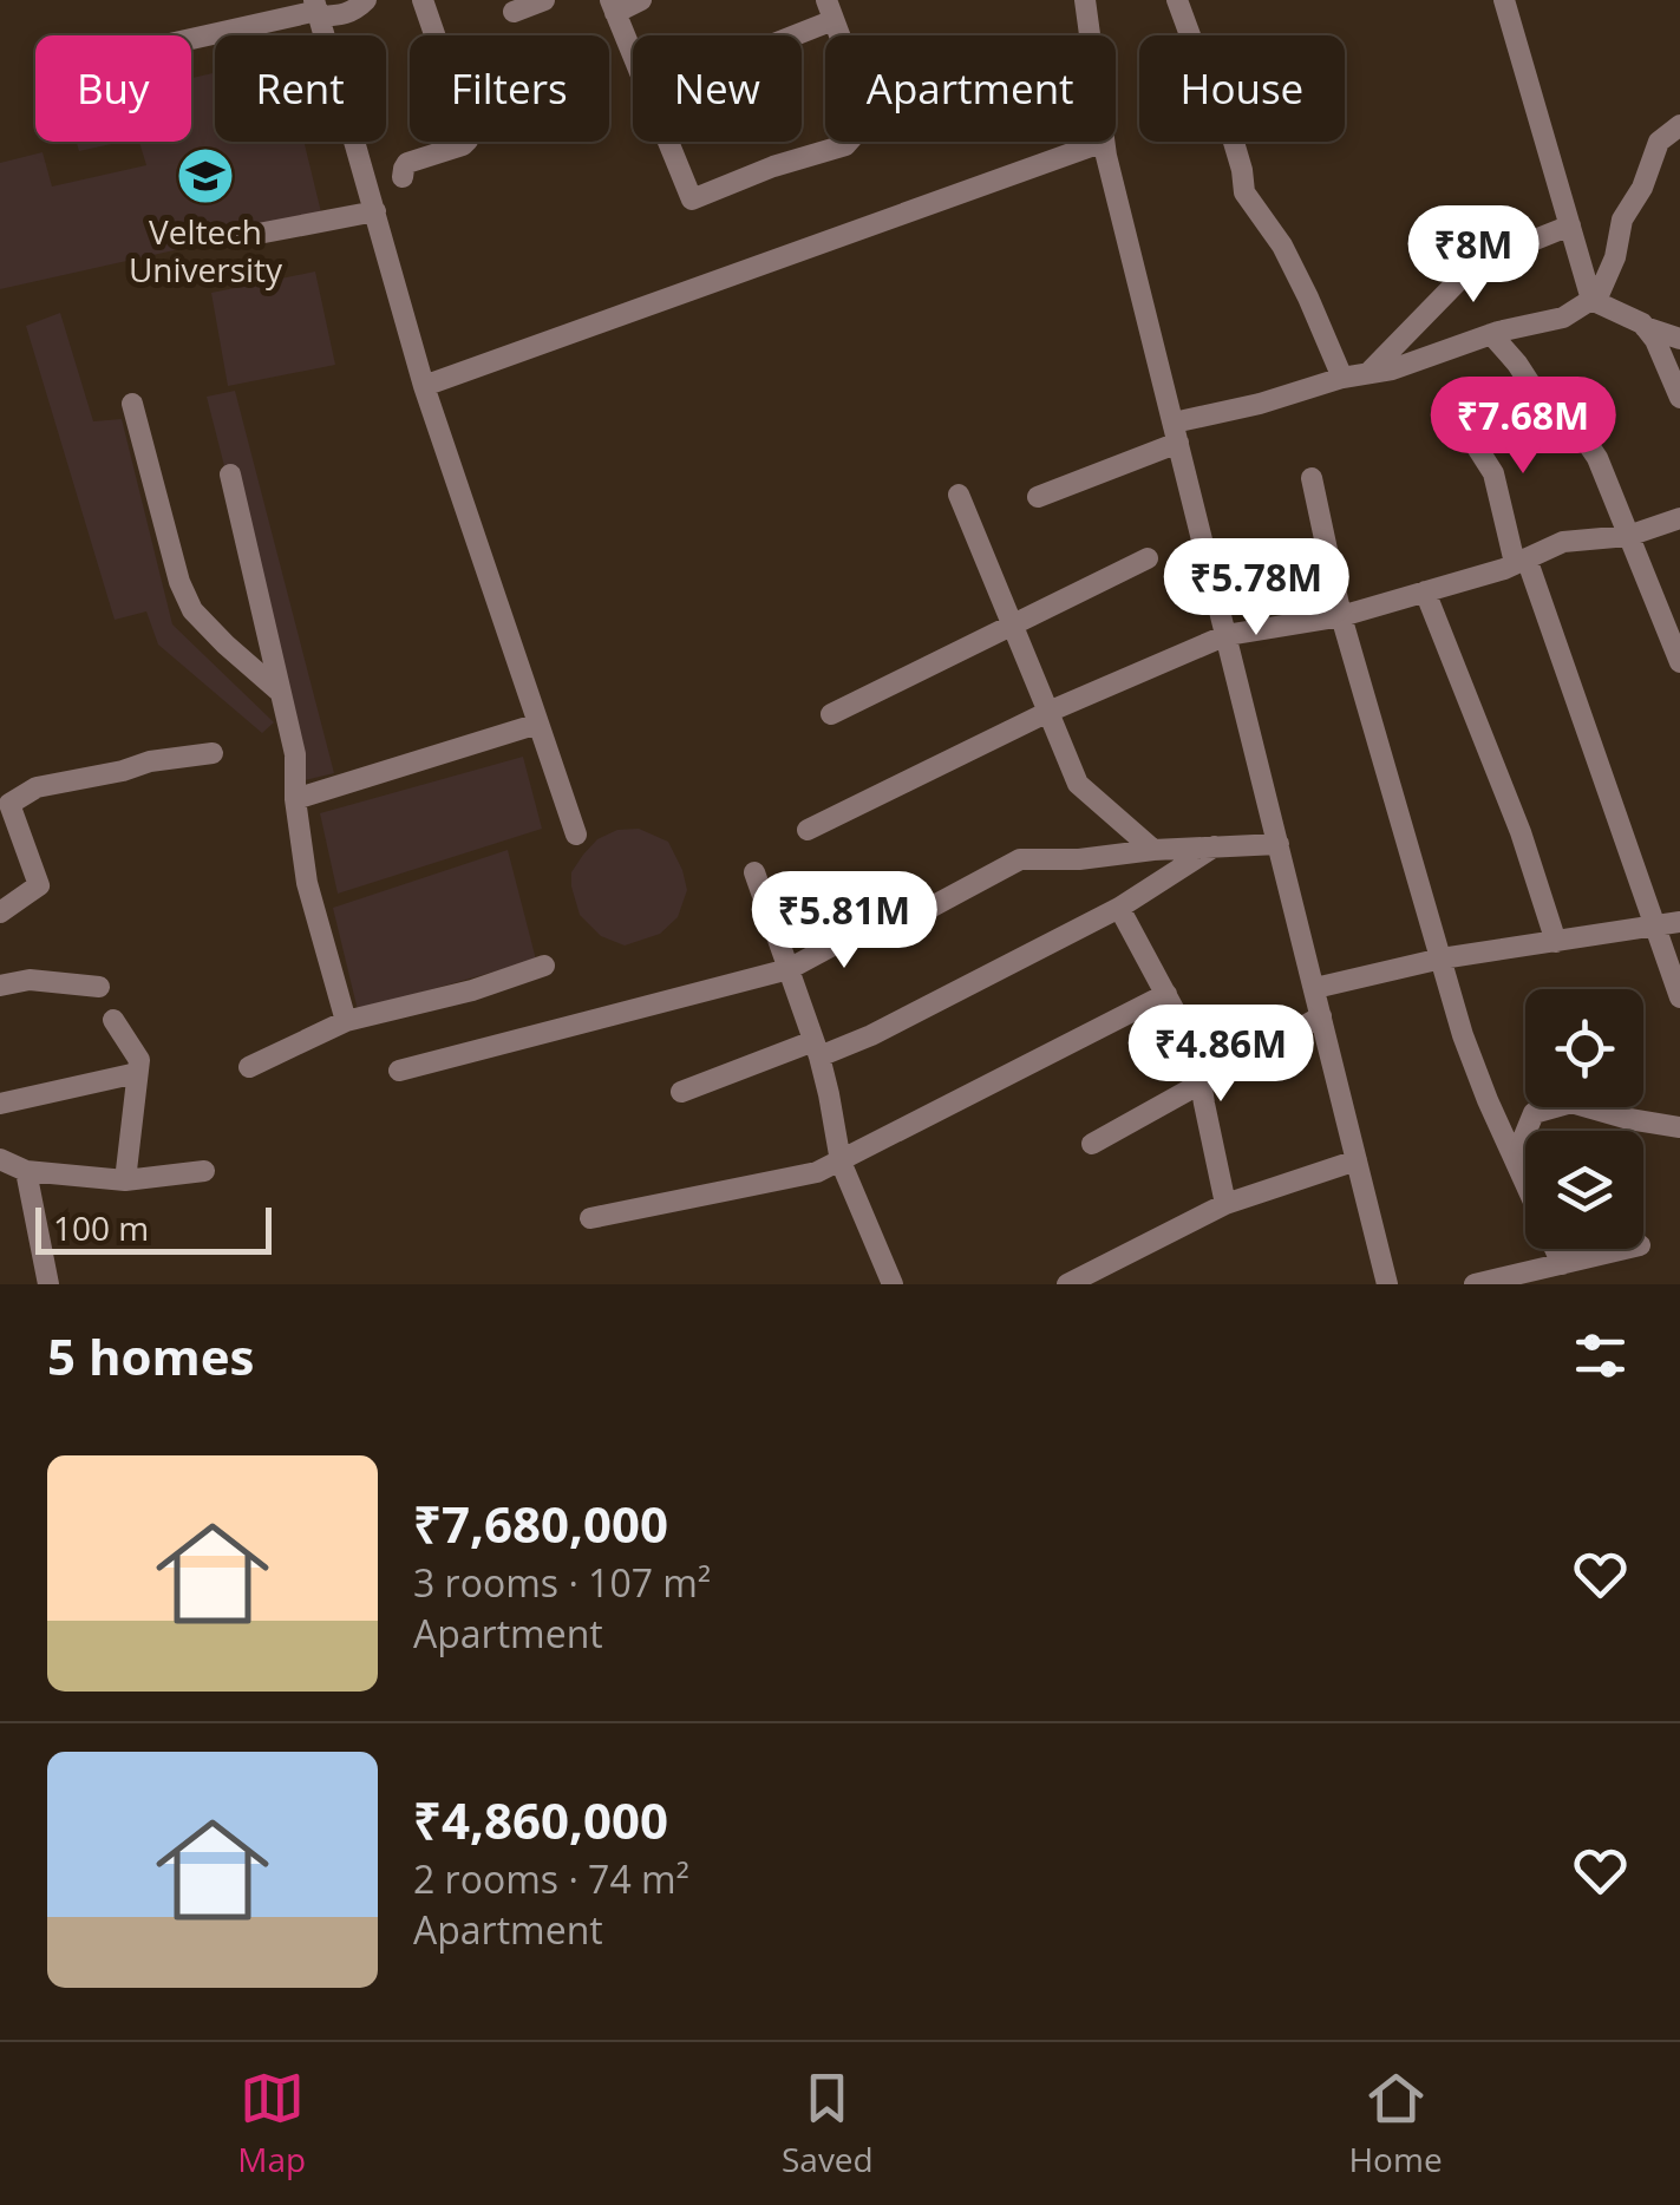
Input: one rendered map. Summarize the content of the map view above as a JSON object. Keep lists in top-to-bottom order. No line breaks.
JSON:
{"places":{"school or university":["Veltech University"]},"scale_bar":"100 m","page":{"chip":["Buy","Rent","Filters","New","Apartment","House"],"price":["₹8M","₹7.68M","₹5.78M","₹5.81M","₹4.86M"],"scale":"100 m","heading":"5 homes","list":[{"name":"₹7,680,000","note":"3 rooms · 107 m² · Apartment"},{"name":"₹4,860,000","note":"2 rooms · 74 m² · Apartment"}],"tabs":["Map","Saved","Home"]}}
